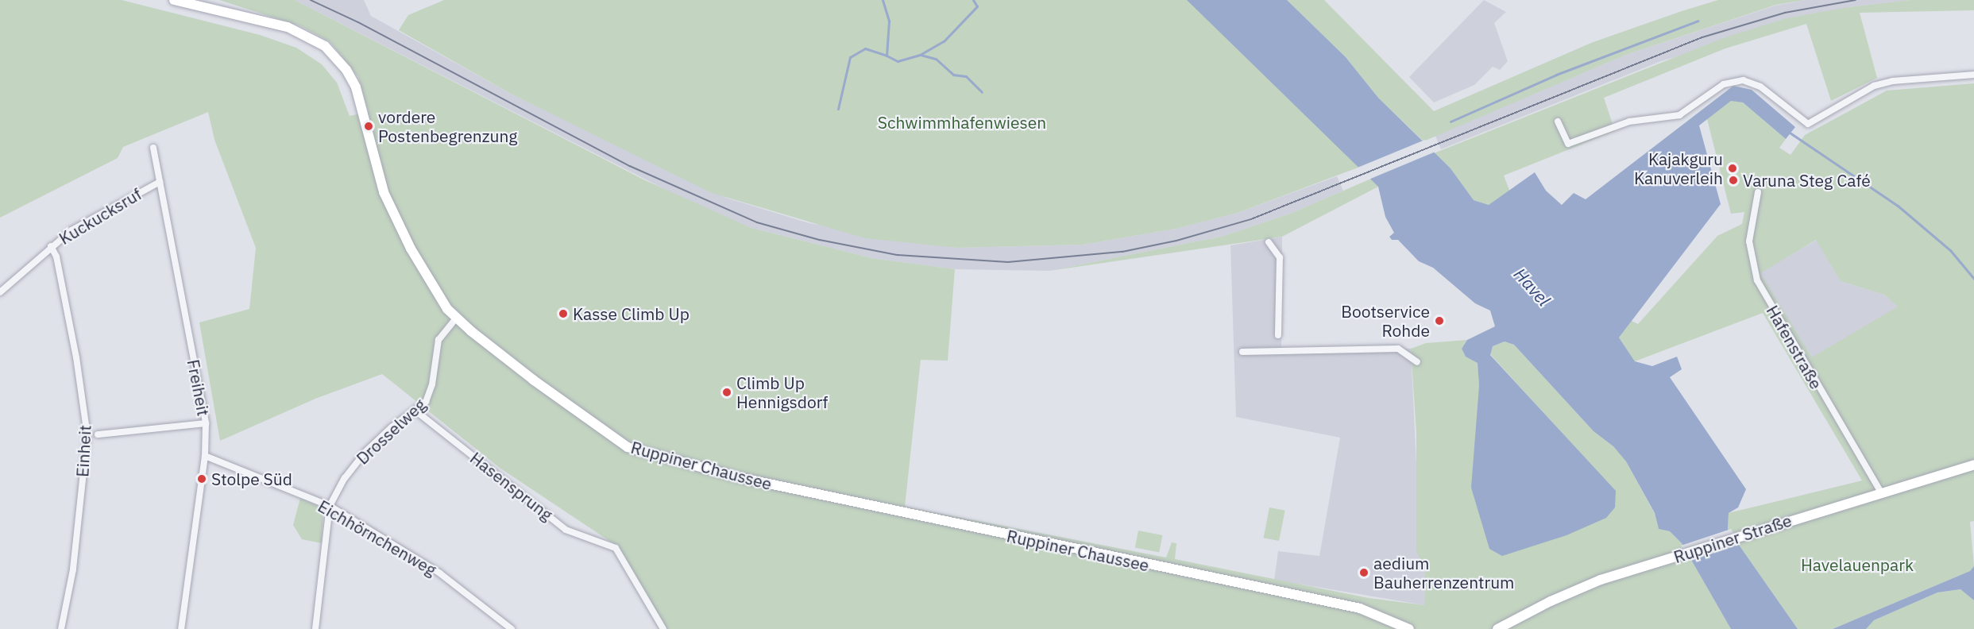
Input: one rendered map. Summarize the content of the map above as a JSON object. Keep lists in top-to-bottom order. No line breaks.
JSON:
{"streets":{"main road":["Ruppiner Chaussee","Ruppiner Straße"],"street":["Kuckucksruf","Hafenstraße","Freiheit","Drosselweg","Einheit","Hasensprung","Eichhörnchenweg"]},"crossings":[["Kuckucksruf","Freiheit"],["Kuckucksruf","Einheit"],["Hafenstraße","Ruppiner Straße"],["Freiheit","Eichhörnchenweg"],["Drosselweg","Ruppiner Chaussee"],["Drosselweg","Hasensprung"],["Drosselweg","Eichhörnchenweg"]],"water":["Havel"],"parks":["Schwimmhafenwiesen","Havelauenpark"],"places":["vordere Postenbegrenzung","Kajakguru Kanuverleih","Varuna Steg Café","Kasse Climb Up","Bootservice Rohde","Climb Up Hennigsdorf","Stolpe Süd","aedium Bauherrenzentrum"]}
